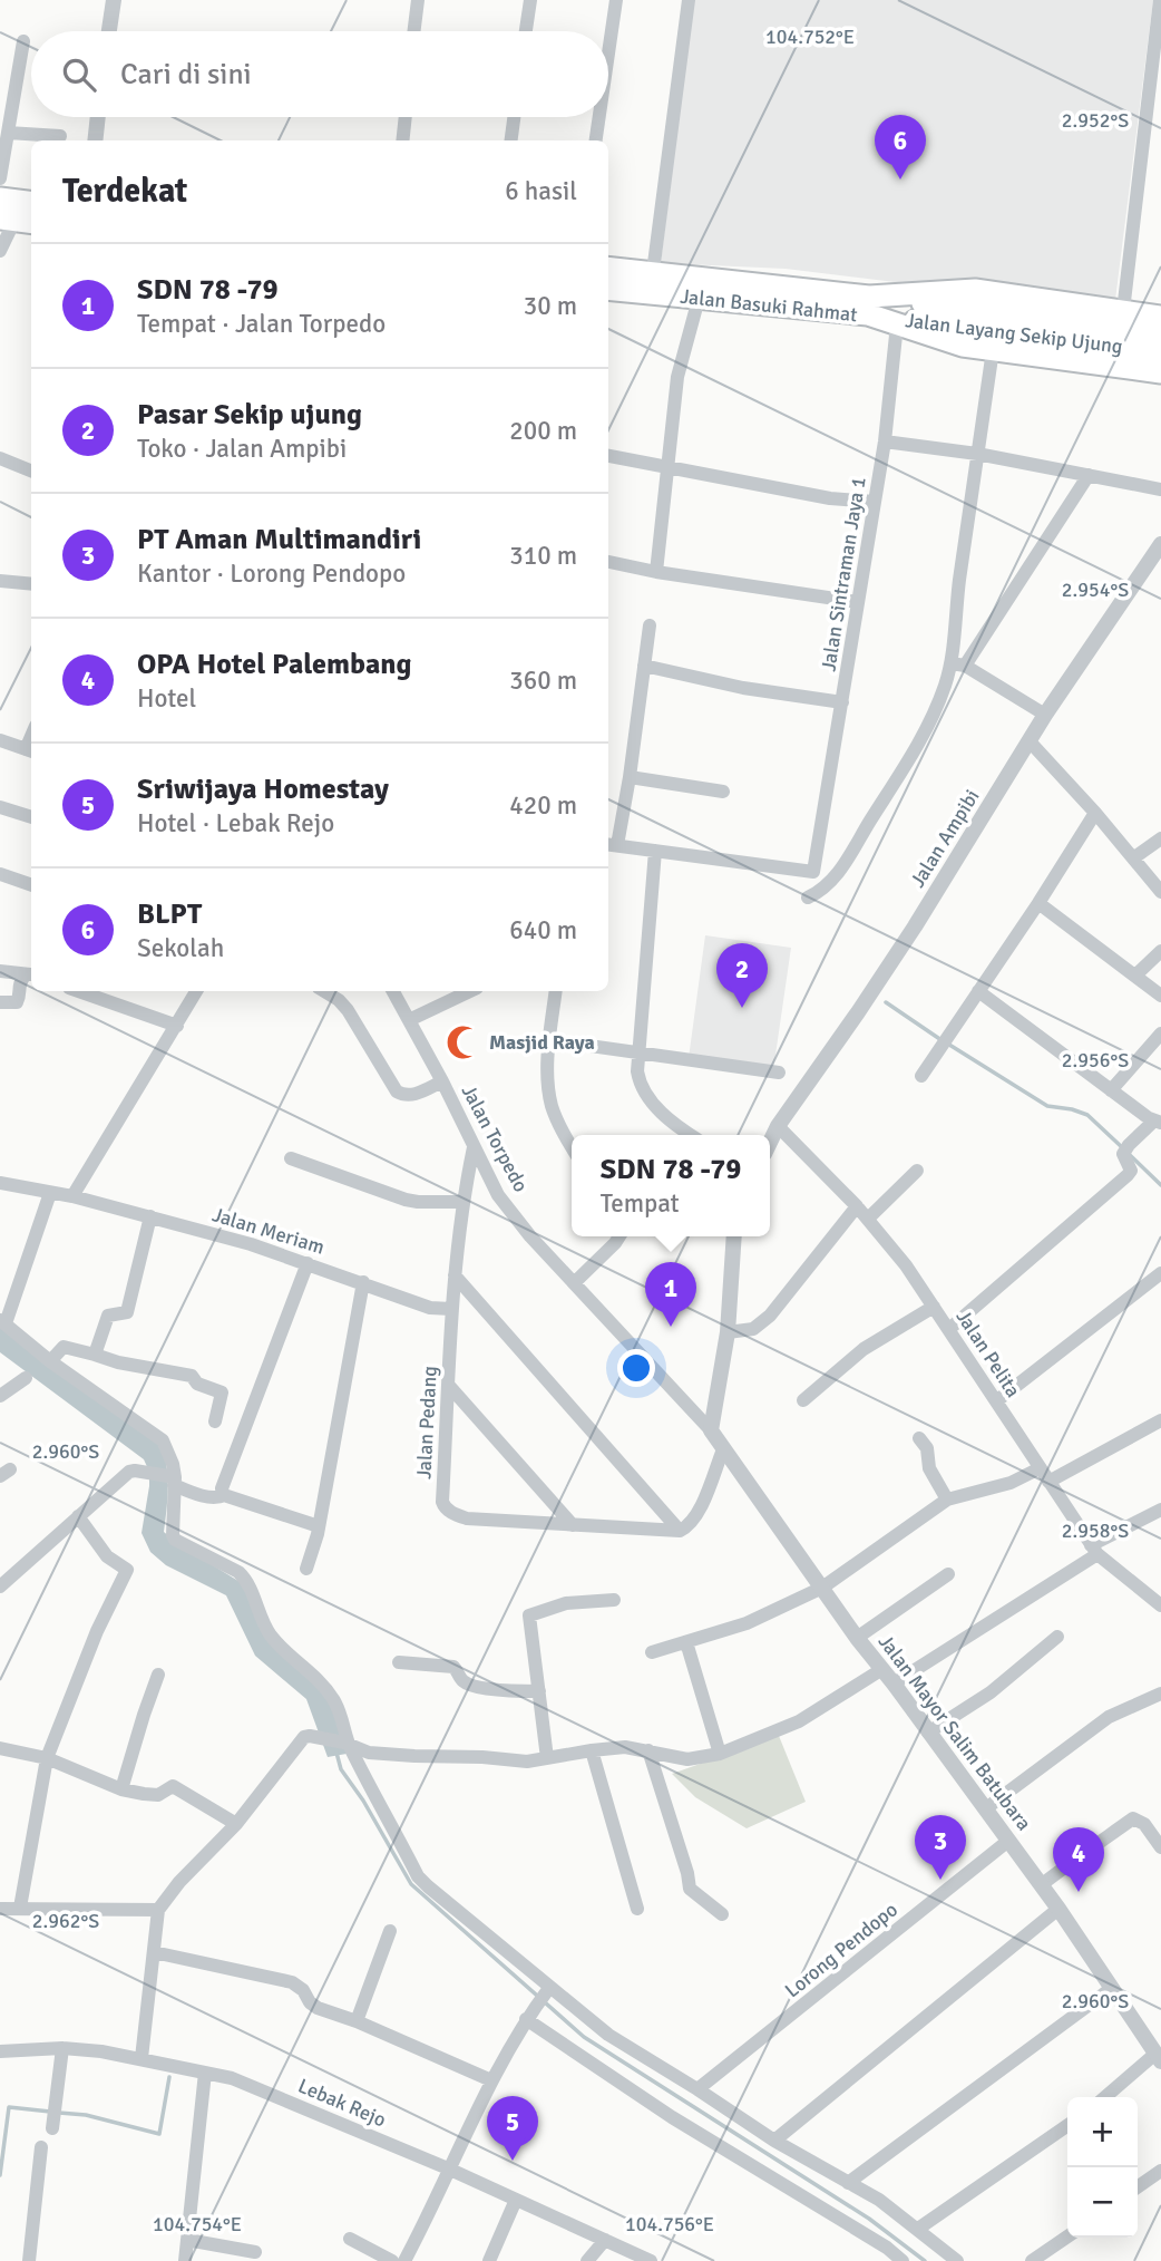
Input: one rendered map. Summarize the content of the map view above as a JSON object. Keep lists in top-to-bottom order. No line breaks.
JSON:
{"streets":{"highway":["Jalan Basuki Rahmat","Jalan Layang Sekip Ujung"],"street":["Jalan Sintraman Jaya 1","Jalan Ampibi","Jalan Torpedo","Jalan Meriam","Jalan Pelita","Jalan Pedang","Jalan Mayor Salim Batubara","Lorong Pendopo","Lebak Rejo"]},"crossings":[["Jalan Basuki Rahmat","Jalan Layang Sekip Ujung"],["Jalan Basuki Rahmat","Jalan Sintraman Jaya 1"],["Jalan Ampibi","Jalan Pelita"],["Jalan Torpedo","Jalan Pedang"],["Jalan Torpedo","Jalan Mayor Salim Batubara"],["Jalan Meriam","Jalan Pedang"],["Jalan Mayor Salim Batubara","Lorong Pendopo"]],"places":{"mosque":["Masjid Raya"]},"page":{"search":"Cari di sini","pins":["6","2","1","3","4","5"],"heading":["Terdekat","6 hasil"],"list":[{"mark":"1","name":"SDN 78 -79","note":"Tempat · Jalan Torpedo","value":"30 m"},{"mark":"2","name":"Pasar Sekip ujung","note":"Toko · Jalan Ampibi","value":"200 m"},{"mark":"3","name":"PT Aman Multimandiri","note":"Kantor · Lorong Pendopo","value":"310 m"},{"mark":"4","name":"OPA Hotel Palembang","note":"Hotel","value":"360 m"},{"mark":"5","name":"Sriwijaya Homestay","note":"Hotel · Lebak Rejo","value":"420 m"},{"mark":"6","name":"BLPT","note":"Sekolah","value":"640 m"}],"popup":["SDN 78 -79","Tempat"],"map_buttons":["+","−"]},"coordinates":["104.752°E","2.952°S","2.954°S","2.956°S","2.960°S","2.958°S","2.962°S","104.754°E","104.756°E"]}
